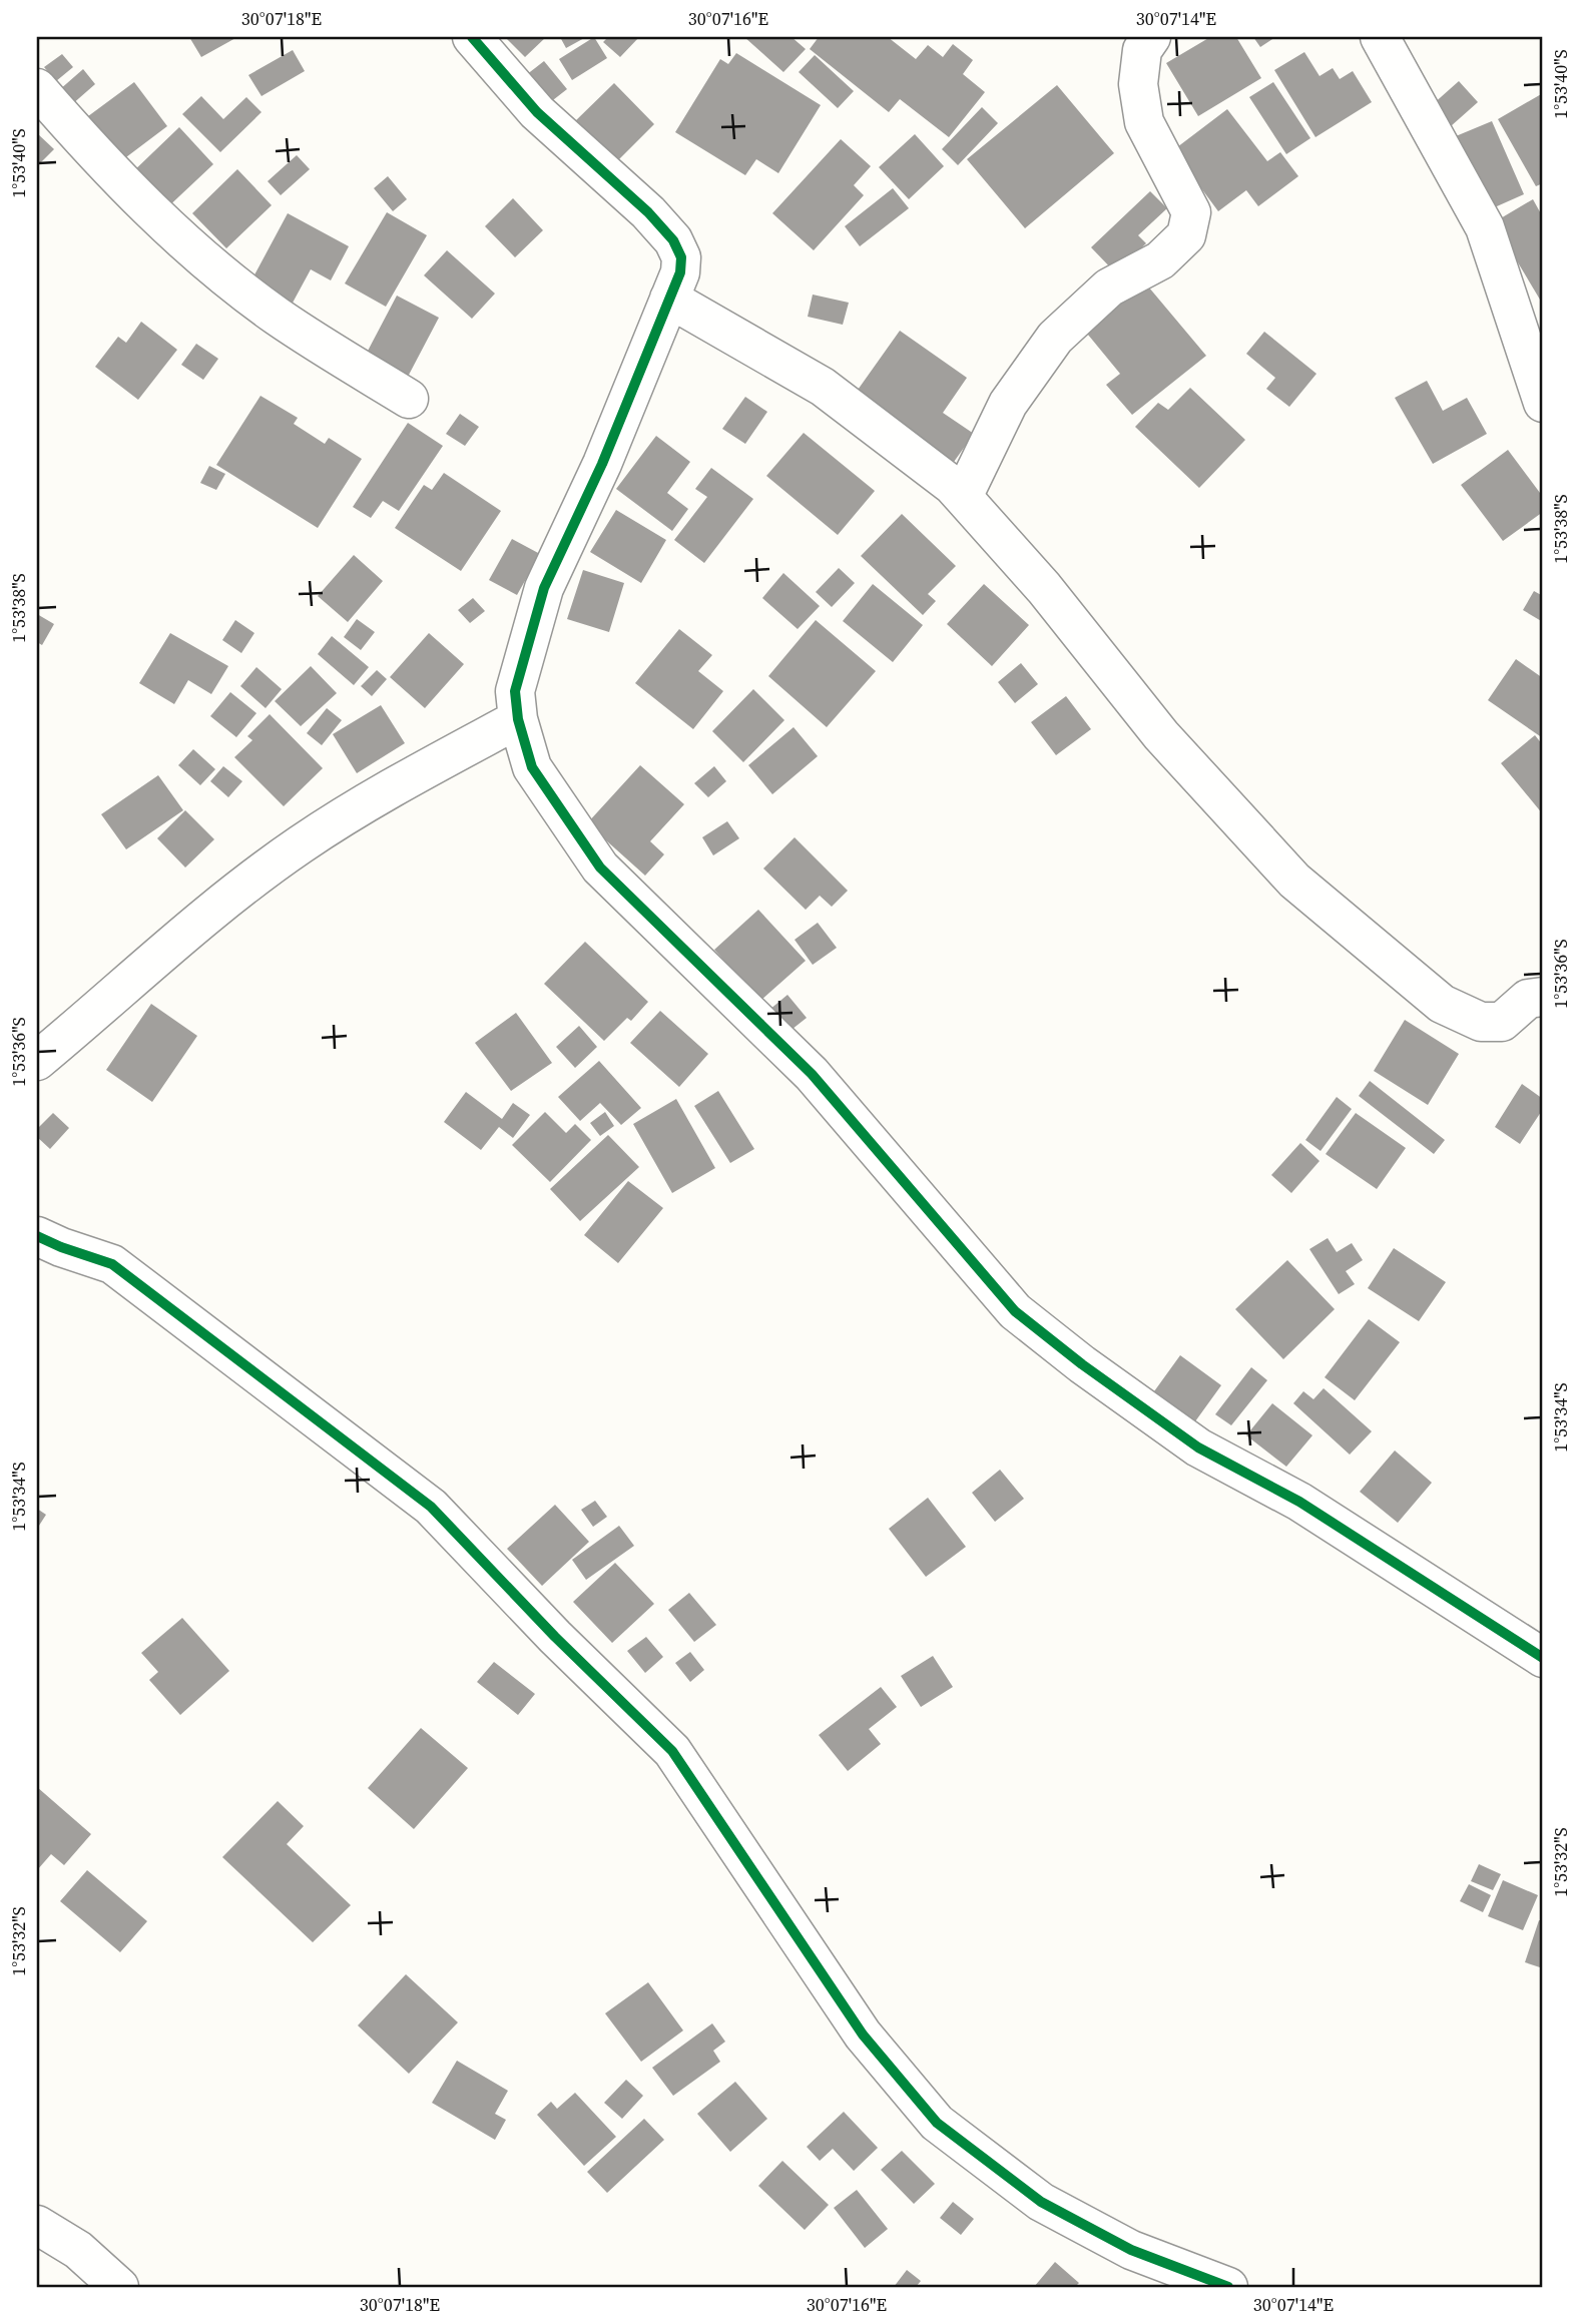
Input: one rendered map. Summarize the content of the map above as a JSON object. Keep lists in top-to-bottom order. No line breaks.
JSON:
{"coordinates":["30°07'18\"E","30°07'16\"E","30°07'14\"E","1°53'40\"S","1°53'38\"S","1°53'36\"S","1°53'34\"S","1°53'32\"S"]}
